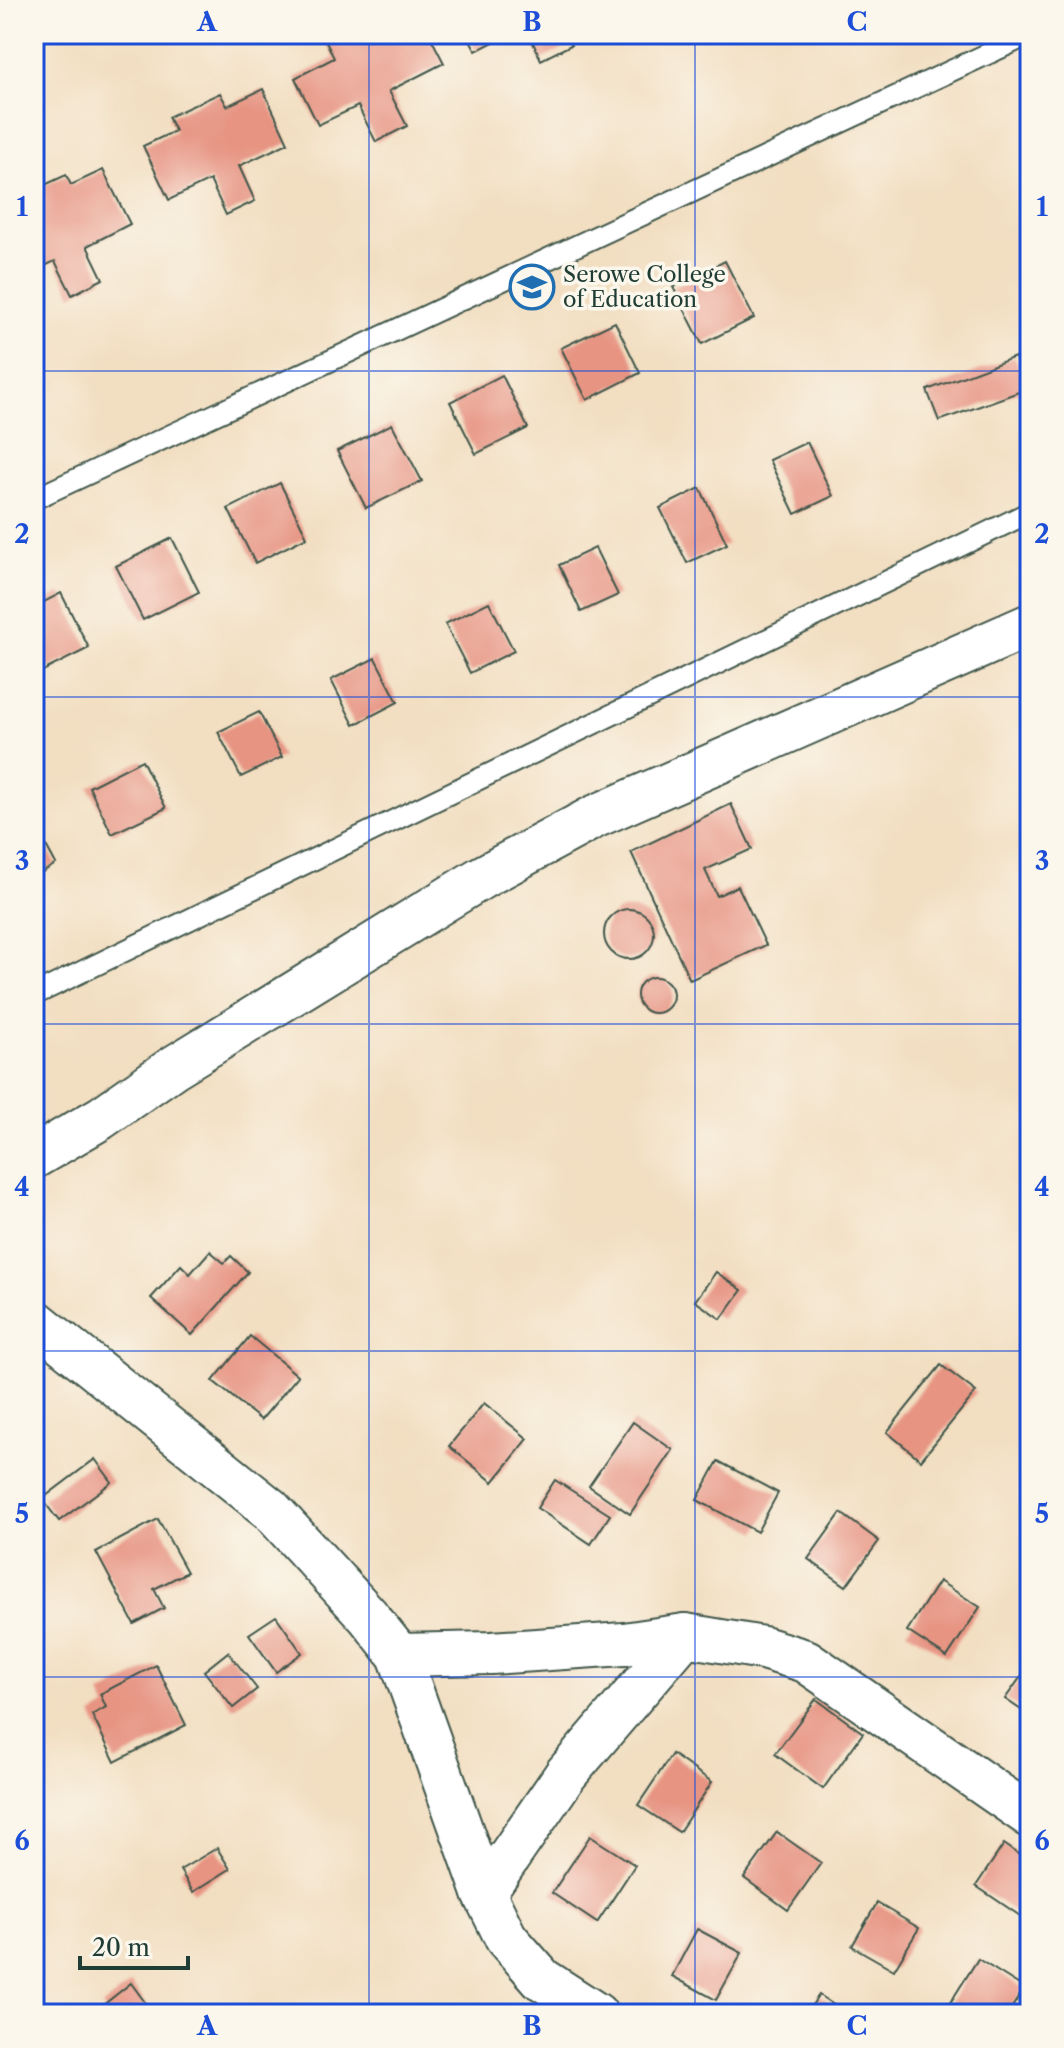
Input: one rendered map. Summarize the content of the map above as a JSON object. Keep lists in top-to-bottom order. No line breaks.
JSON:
{"places":{"school or university":["Serowe College of Education"]},"scale_bar":"20 m","grid":{"columns":["A","B","C"],"rows":["1","2","3","4","5","6"]}}
